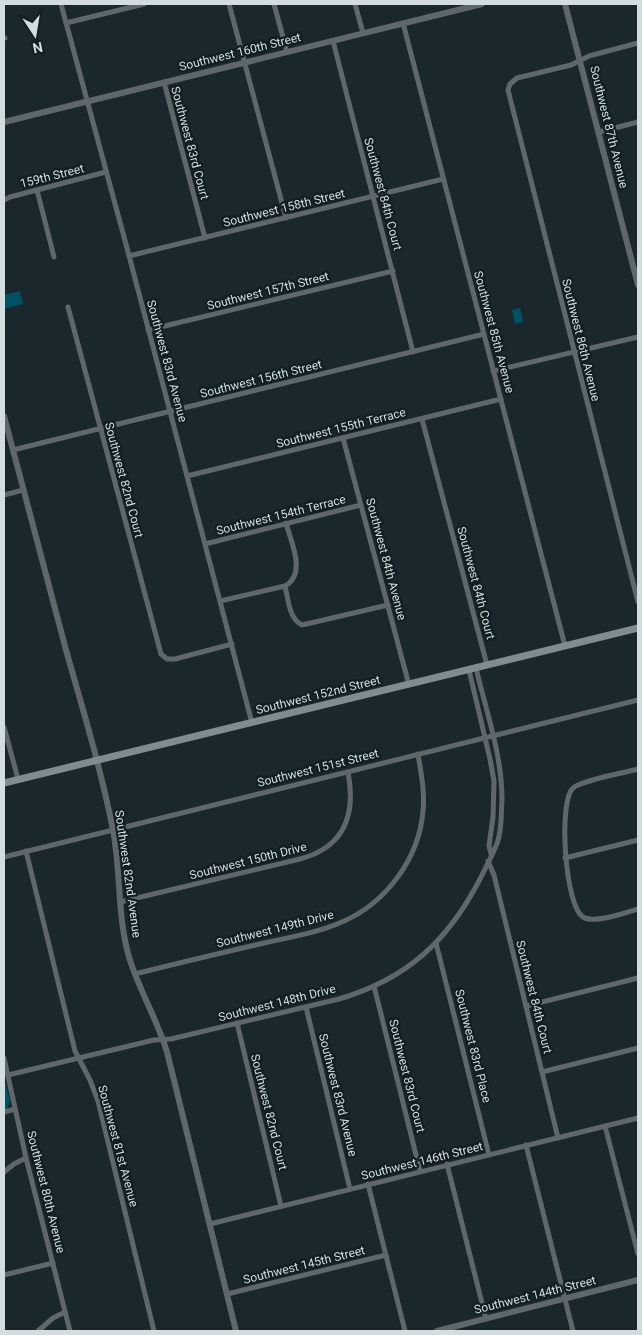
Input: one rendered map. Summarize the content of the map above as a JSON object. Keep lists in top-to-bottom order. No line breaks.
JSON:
{"streets":{"main road":["Southwest 152nd Street"],"street":["Southwest 160th Street","Southwest 87th Avenue","Southwest 83rd Court","159th Street","Southwest 84th Court","Southwest 158th Street","Southwest 157th Street","Southwest 85th Avenue","Southwest 86th Avenue","Southwest 83rd Avenue","Southwest 156th Street","Southwest 155th Terrace","Southwest 82nd Court","Southwest 154th Terrace","Southwest 84th Avenue","Southwest 151st Street","Southwest 150th Drive","Southwest 82nd Avenue","Southwest 149th Drive","Southwest 148th Drive","Southwest 83rd Place","Southwest 81st Avenue","Southwest 146th Street","Southwest 80th Avenue","Southwest 145th Street","Southwest 144th Street"]},"crossings":[["Southwest 160th Street","Southwest 83rd Court"],["Southwest 160th Street","Southwest 84th Court"],["Southwest 160th Street","Southwest 85th Avenue"],["Southwest 160th Street","Southwest 83rd Avenue"],["Southwest 87th Avenue","Southwest 86th Avenue"],["Southwest 83rd Court","Southwest 158th Street"],["Southwest 83rd Court","Southwest 148th Drive"],["Southwest 83rd Court","Southwest 146th Street"],["159th Street","Southwest 83rd Avenue"],["Southwest 84th Court","Southwest 158th Street"],["Southwest 84th Court","Southwest 157th Street"],["Southwest 84th Court","Southwest 156th Street"],["Southwest 84th Court","Southwest 155th Terrace"],["Southwest 84th Court","Southwest 152nd Street"],["Southwest 84th Court","Southwest 148th Drive"],["Southwest 84th Court","Southwest 146th Street"],["Southwest 158th Street","Southwest 85th Avenue"],["Southwest 158th Street","Southwest 83rd Avenue"],["Southwest 157th Street","Southwest 83rd Avenue"],["Southwest 85th Avenue","Southwest 156th Street"],["Southwest 85th Avenue","Southwest 155th Terrace"],["Southwest 85th Avenue","Southwest 152nd Street"],["Southwest 83rd Avenue","Southwest 156th Street"],["Southwest 83rd Avenue","Southwest 155th Terrace"],["Southwest 83rd Avenue","Southwest 82nd Court"],["Southwest 83rd Avenue","Southwest 154th Terrace"],["Southwest 83rd Avenue","Southwest 152nd Street"],["Southwest 83rd Avenue","Southwest 148th Drive"],["Southwest 83rd Avenue","Southwest 146th Street"],["Southwest 156th Street","Southwest 82nd Court"],["Southwest 156th Street","Southwest 82nd Avenue"],["Southwest 155th Terrace","Southwest 84th Avenue"],["Southwest 82nd Court","Southwest 148th Drive"],["Southwest 82nd Court","Southwest 146th Street"],["Southwest 154th Terrace","Southwest 84th Avenue"],["Southwest 84th Avenue","Southwest 152nd Street"],["Southwest 152nd Street","Southwest 82nd Avenue"],["Southwest 151st Street","Southwest 150th Drive"],["Southwest 151st Street","Southwest 82nd Avenue"],["Southwest 151st Street","Southwest 149th Drive"],["Southwest 151st Street","Southwest 81st Avenue"],["Southwest 150th Drive","Southwest 82nd Avenue"],["Southwest 82nd Avenue","Southwest 149th Drive"],["Southwest 82nd Avenue","Southwest 148th Drive"],["Southwest 82nd Avenue","Southwest 146th Street"],["Southwest 82nd Avenue","Southwest 145th Street"],["Southwest 148th Drive","Southwest 83rd Place"],["Southwest 148th Drive","Southwest 81st Avenue"],["Southwest 148th Drive","Southwest 80th Avenue"],["Southwest 83rd Place","Southwest 146th Street"]],"north":"bottom"}
